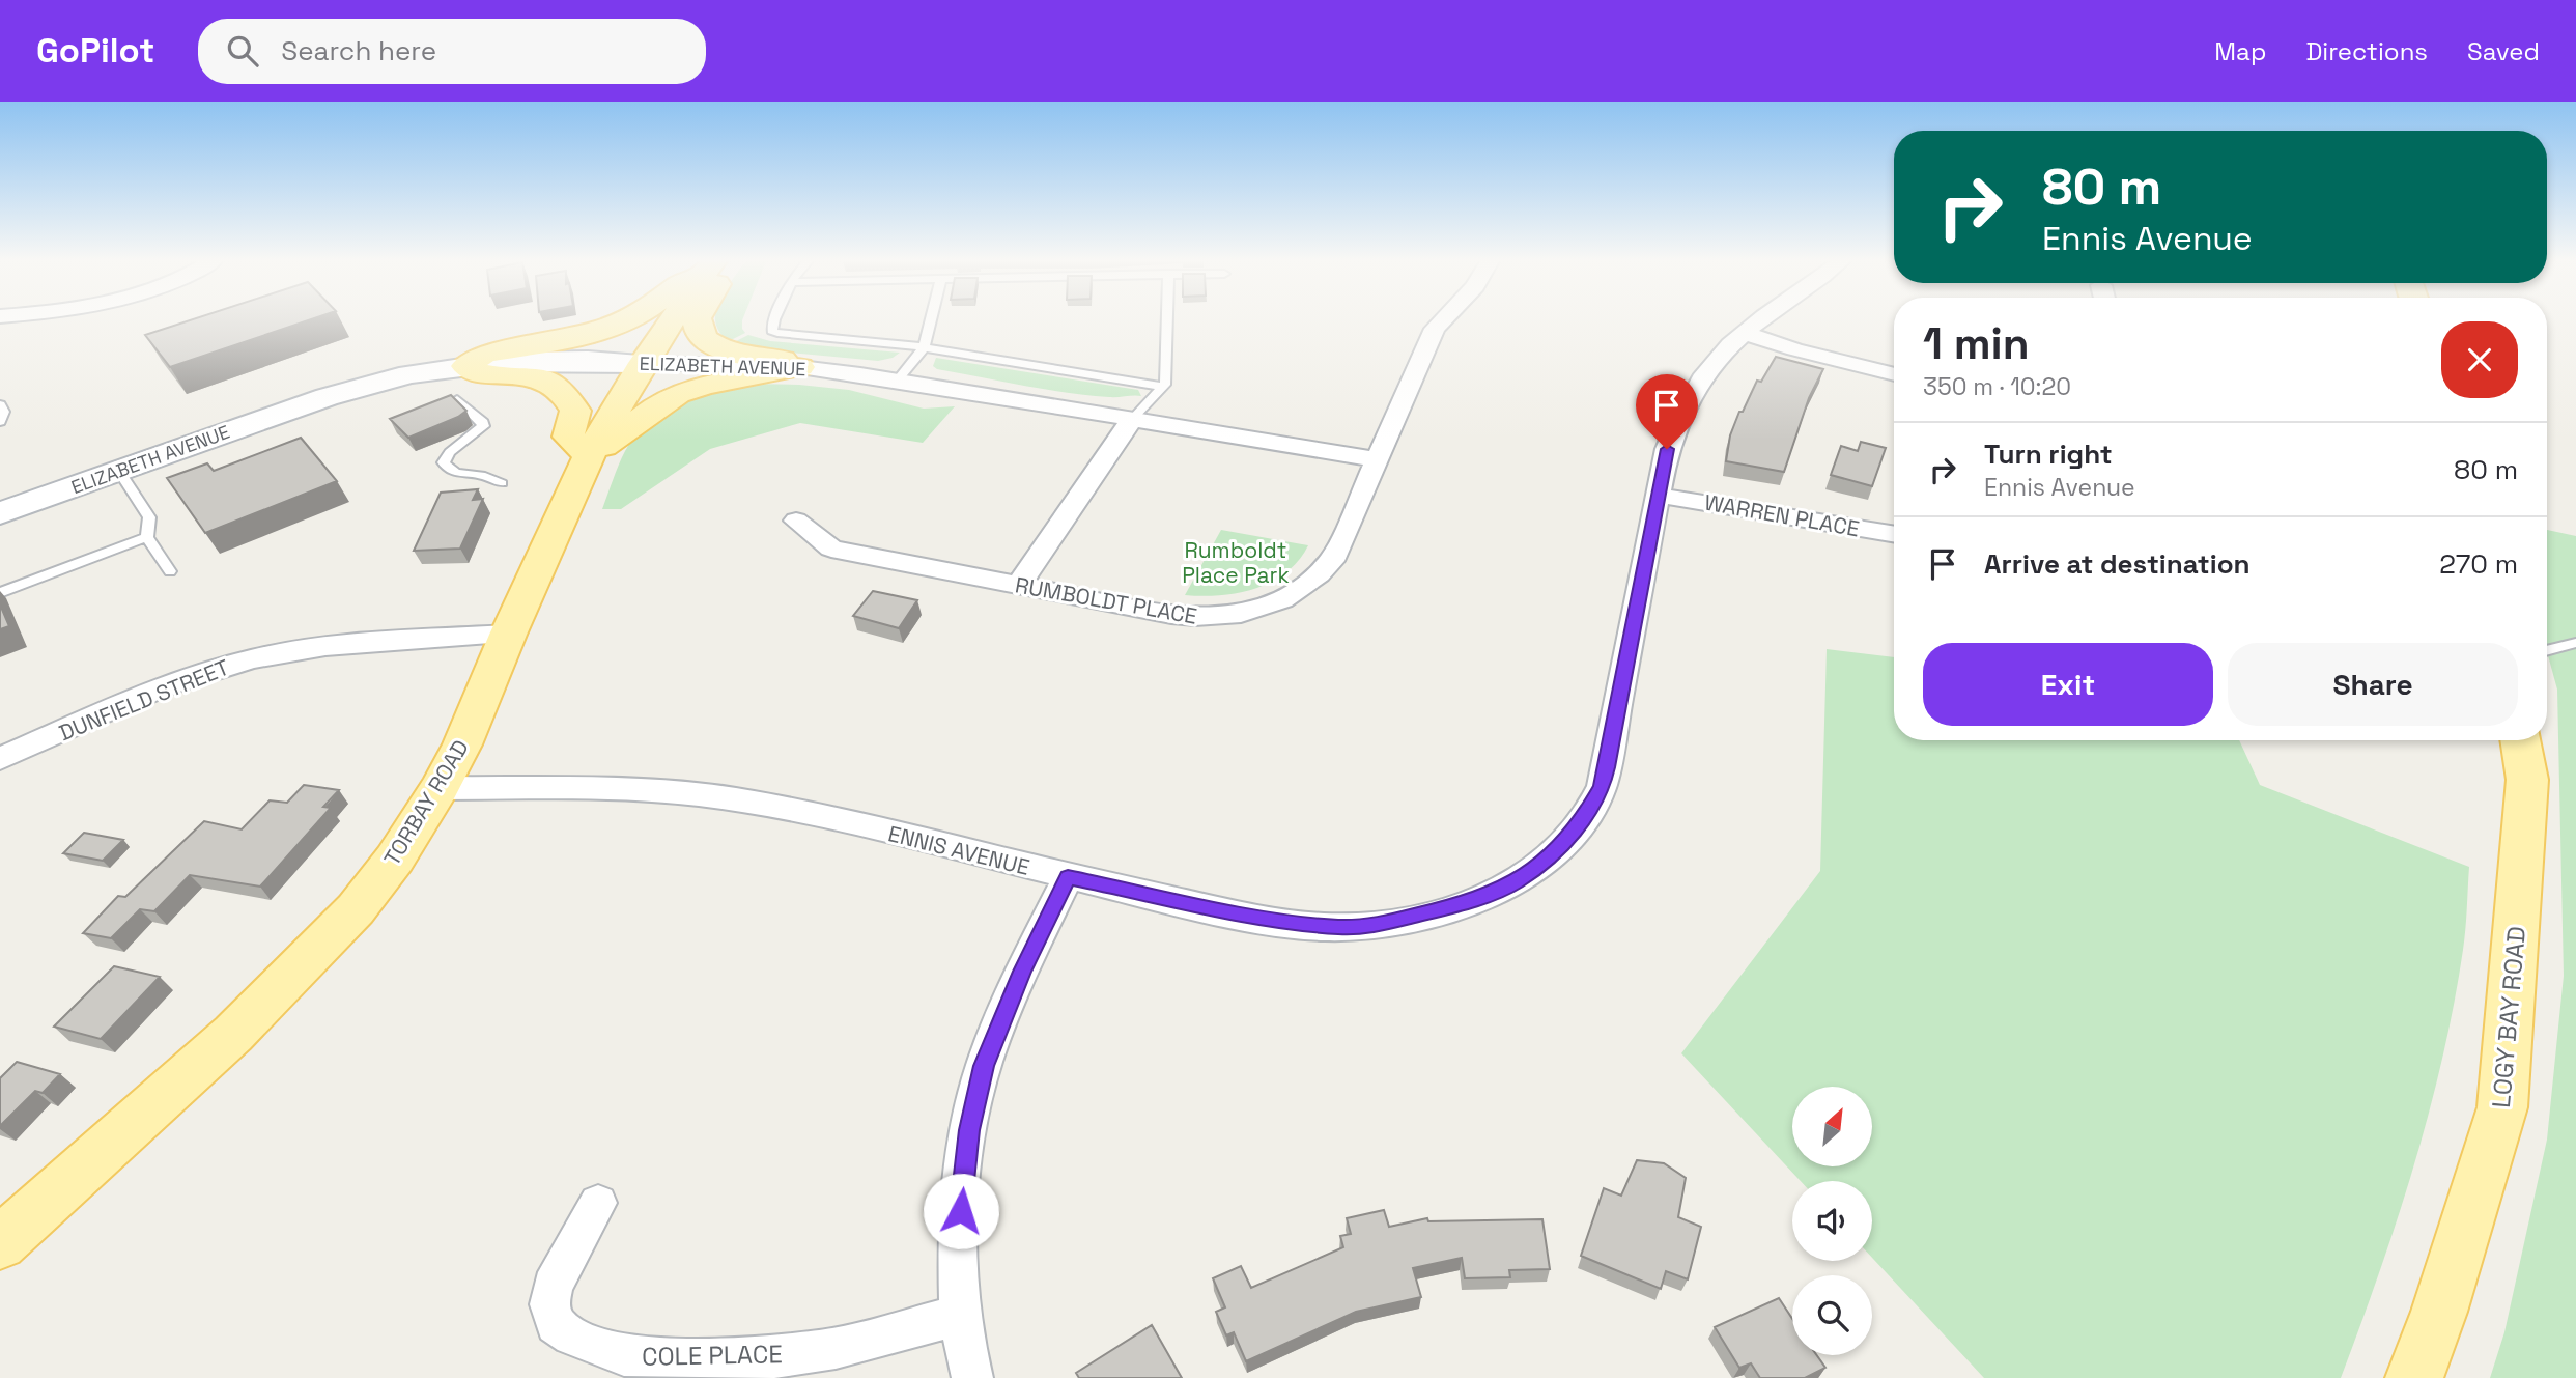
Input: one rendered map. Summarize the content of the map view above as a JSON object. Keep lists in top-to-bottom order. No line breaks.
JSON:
{"streets":{"main road":["ELIZABETH AVENUE","TORBAY ROAD","LOGY BAY ROAD"],"street":["WARREN PLACE","RUMBOLDT PLACE","DUNFIELD STREET","ENNIS AVENUE","COLE PLACE"]},"crossings":[["ELIZABETH AVENUE","RUMBOLDT PLACE"],["ELIZABETH AVENUE","TORBAY ROAD"],["WARREN PLACE","ENNIS AVENUE"],["DUNFIELD STREET","TORBAY ROAD"],["TORBAY ROAD","ENNIS AVENUE"]],"parks":["Rumboldt Place Park"],"north":"top right","page":{"header":"GoPilot","search":"Search here","nav":["Map","Directions","Saved"],"turn":["80 m","Ennis Avenue"],"heading":["1 min","350 m · 10:20"],"list":[{"name":"Turn right","note":"Ennis Avenue","value":"80 m"},{"name":"Arrive at destination","value":"270 m"}],"buttons":["Exit","Share"]}}
